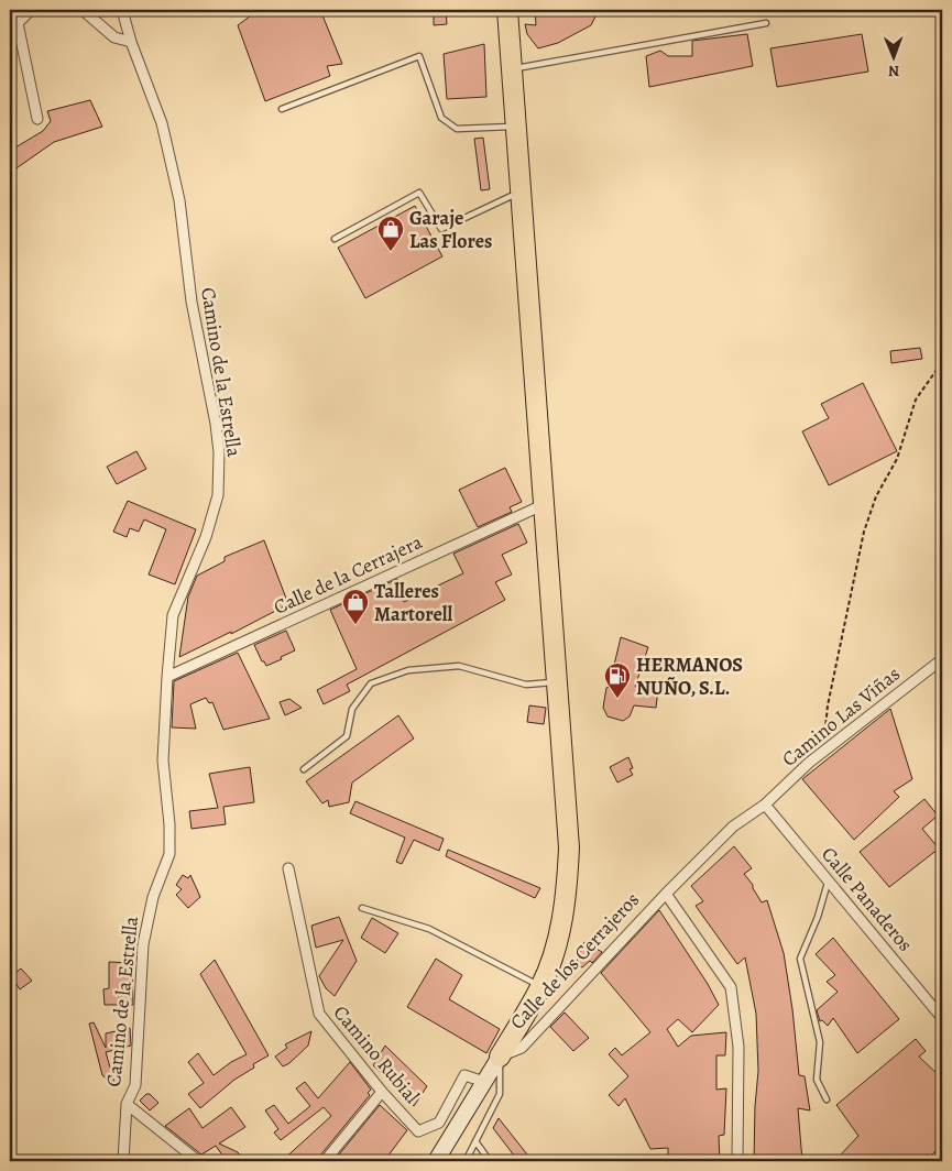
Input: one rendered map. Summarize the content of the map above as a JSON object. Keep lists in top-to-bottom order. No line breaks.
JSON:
{"streets":{"street":["Camino de la Estrella","Calle de la Cerrajera","Camino Las Viñas","Calle Panaderos","Calle de los Cerrajeros","Camino Rubial"]},"crossings":[["Camino de la Estrella","Calle de la Cerrajera"],["Camino Las Viñas","Calle Panaderos"],["Camino Las Viñas","Calle de los Cerrajeros"],["Calle Panaderos","Calle de los Cerrajeros"]],"places":{"shop":["Garaje Las Flores","Talleres Martorell"],"fuel station":["HERMANOS NUÑO, S.L."]},"north":"bottom"}
